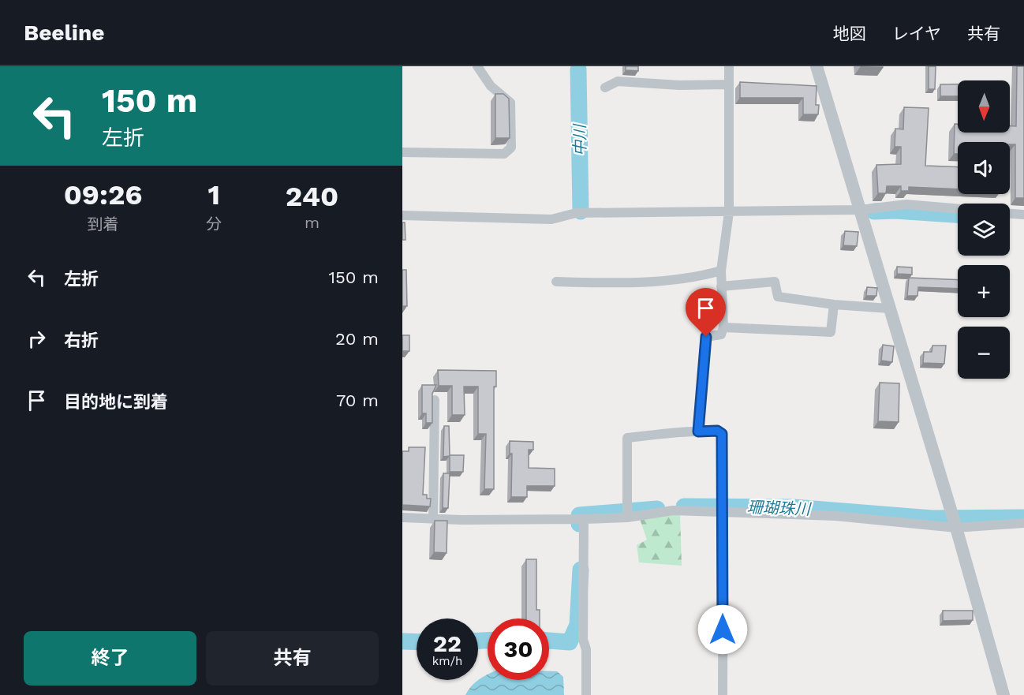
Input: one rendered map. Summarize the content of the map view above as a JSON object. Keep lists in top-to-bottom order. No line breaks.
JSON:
{"water":["中川","珊瑚珠川"],"north":"bottom","page":{"header":"Beeline","nav":["地図","レイヤ","共有"],"turn":["150 m","左折"],"map_buttons":["+","−"],"eta":["09:26","到着","1","分","240","m"],"list":[{"name":"左折","value":"150 m"},{"name":"右折","value":"20 m"},{"name":"目的地に到着","value":"70 m"}],"speed":"22 km/h","limit":"30","buttons":["終了","共有"]}}
